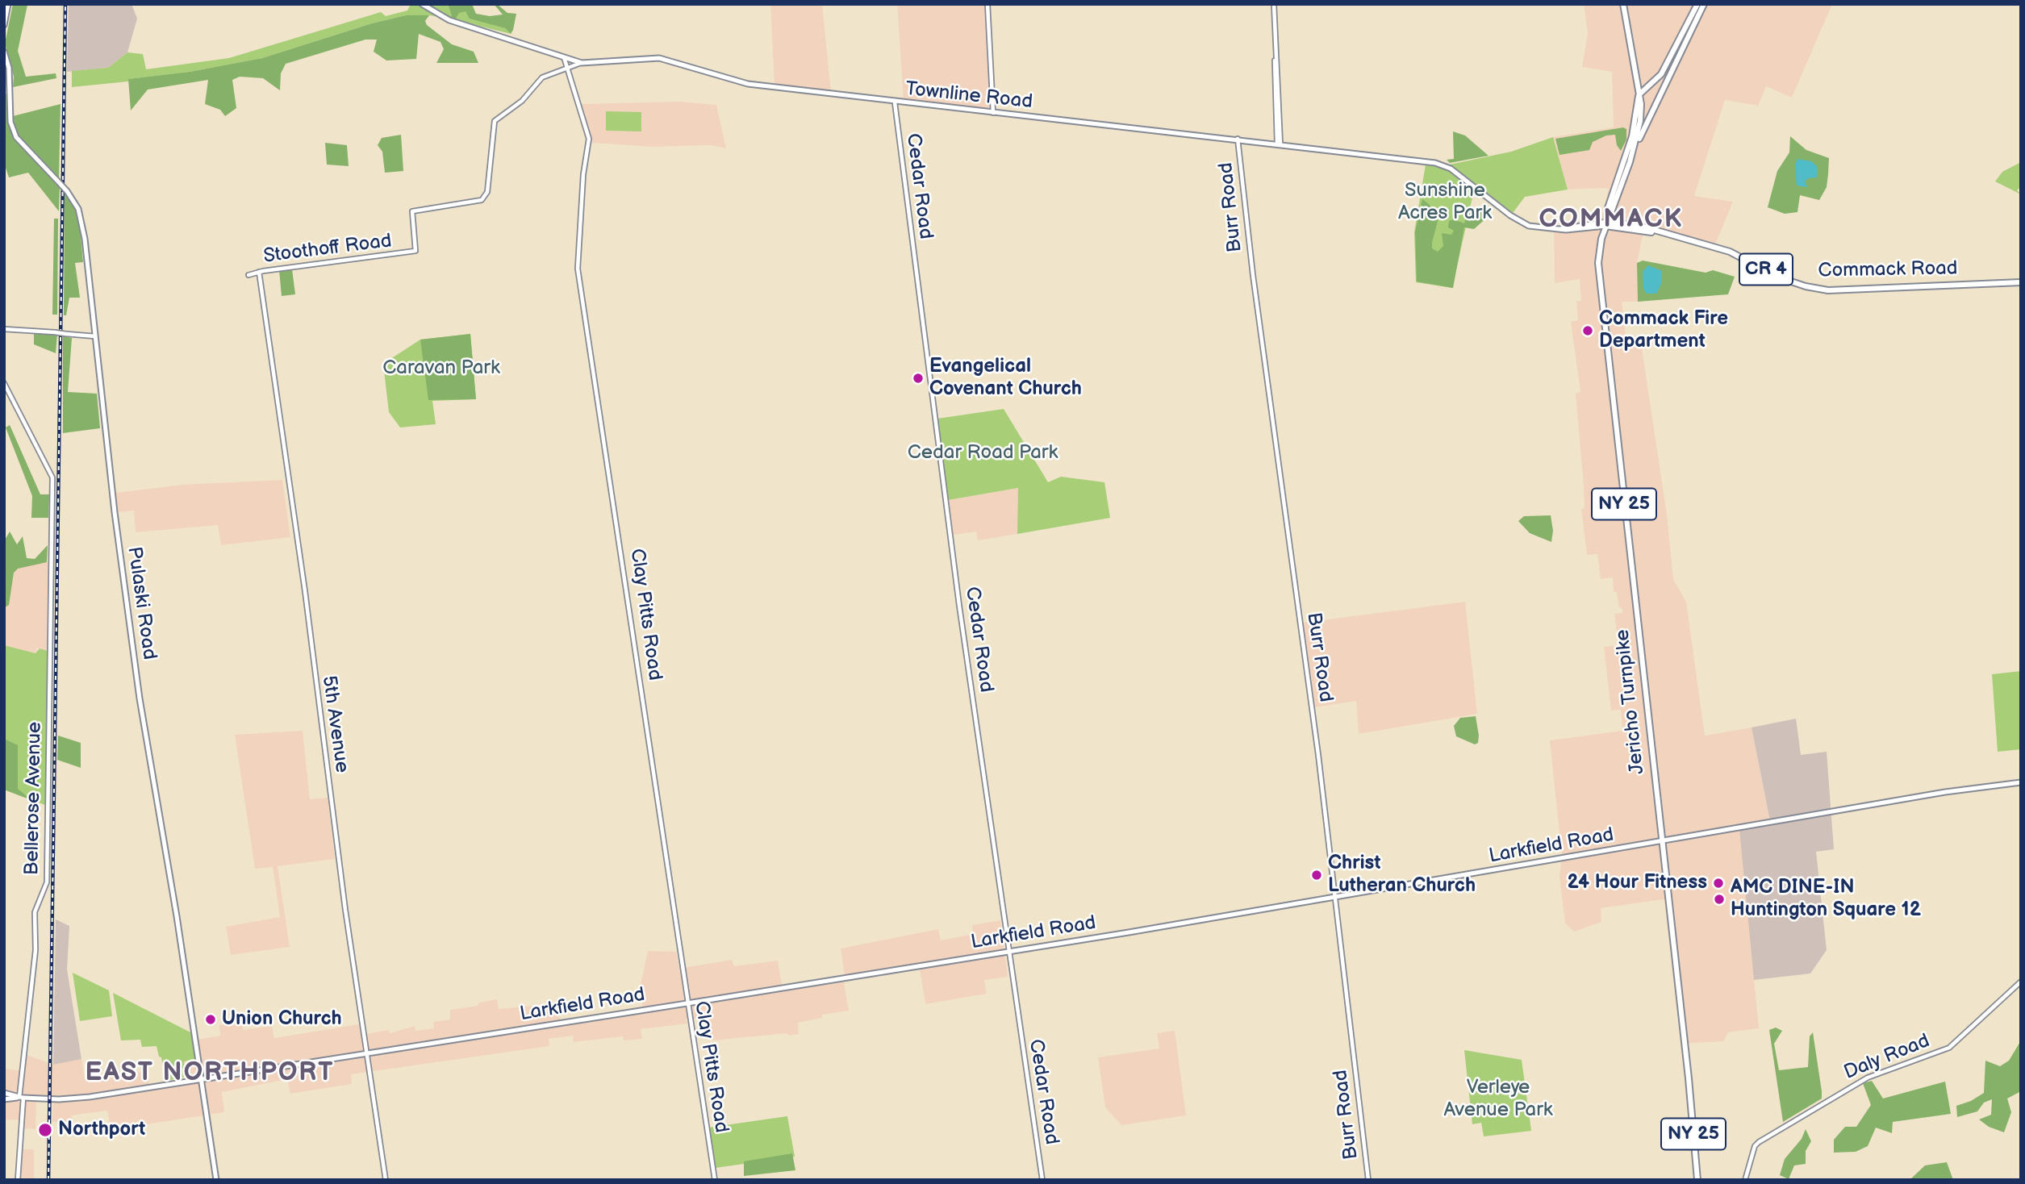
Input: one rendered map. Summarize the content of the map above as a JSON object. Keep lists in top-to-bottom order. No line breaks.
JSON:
{"streets":{"main road":["Townline Road","CR 4","Commack Road","NY 25","Pulaski Road","Jericho Turnpike","Larkfield Road"],"street":["Cedar Road","Burr Road","Stoothoff Road","Clay Pitts Road","5th Avenue","Bellerose Avenue","Daly Road"]},"crossings":[["Townline Road","Cedar Road"],["Townline Road","Burr Road"],["Townline Road","Stoothoff Road"],["Townline Road","Commack Road"],["Townline Road","Clay Pitts Road"],["Townline Road","Jericho Turnpike"],["Cedar Road","Larkfield Road"],["Burr Road","Larkfield Road"],["Stoothoff Road","Clay Pitts Road"],["Stoothoff Road","5th Avenue"],["Commack Road","Jericho Turnpike"],["Pulaski Road","Larkfield Road"],["Clay Pitts Road","Larkfield Road"],["Jericho Turnpike","Larkfield Road"],["5th Avenue","Larkfield Road"],["Bellerose Avenue","Larkfield Road"]],"districts":["COMMACK","EAST NORTHPORT"],"parks":["Sunshine Acres Park","Caravan Park","Cedar Road Park","Verleye Avenue Park"],"places":["Commack Fire Department","Evangelical Covenant Church","Christ Lutheran Church","24 Hour Fitness","AMC DINE-IN Huntington Square 12","Union Church","Northport"]}
